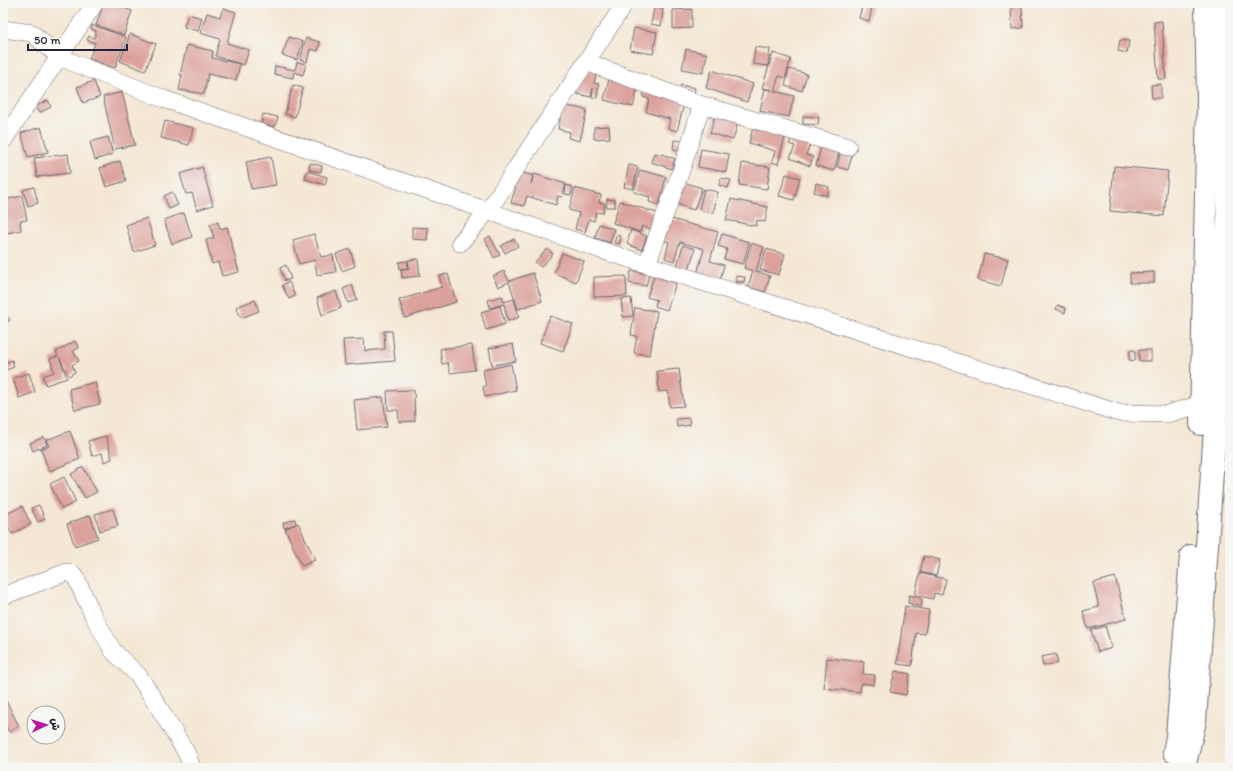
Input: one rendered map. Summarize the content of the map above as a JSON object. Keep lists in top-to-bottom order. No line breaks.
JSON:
{"scale_bar":"50 m","north":"right"}
